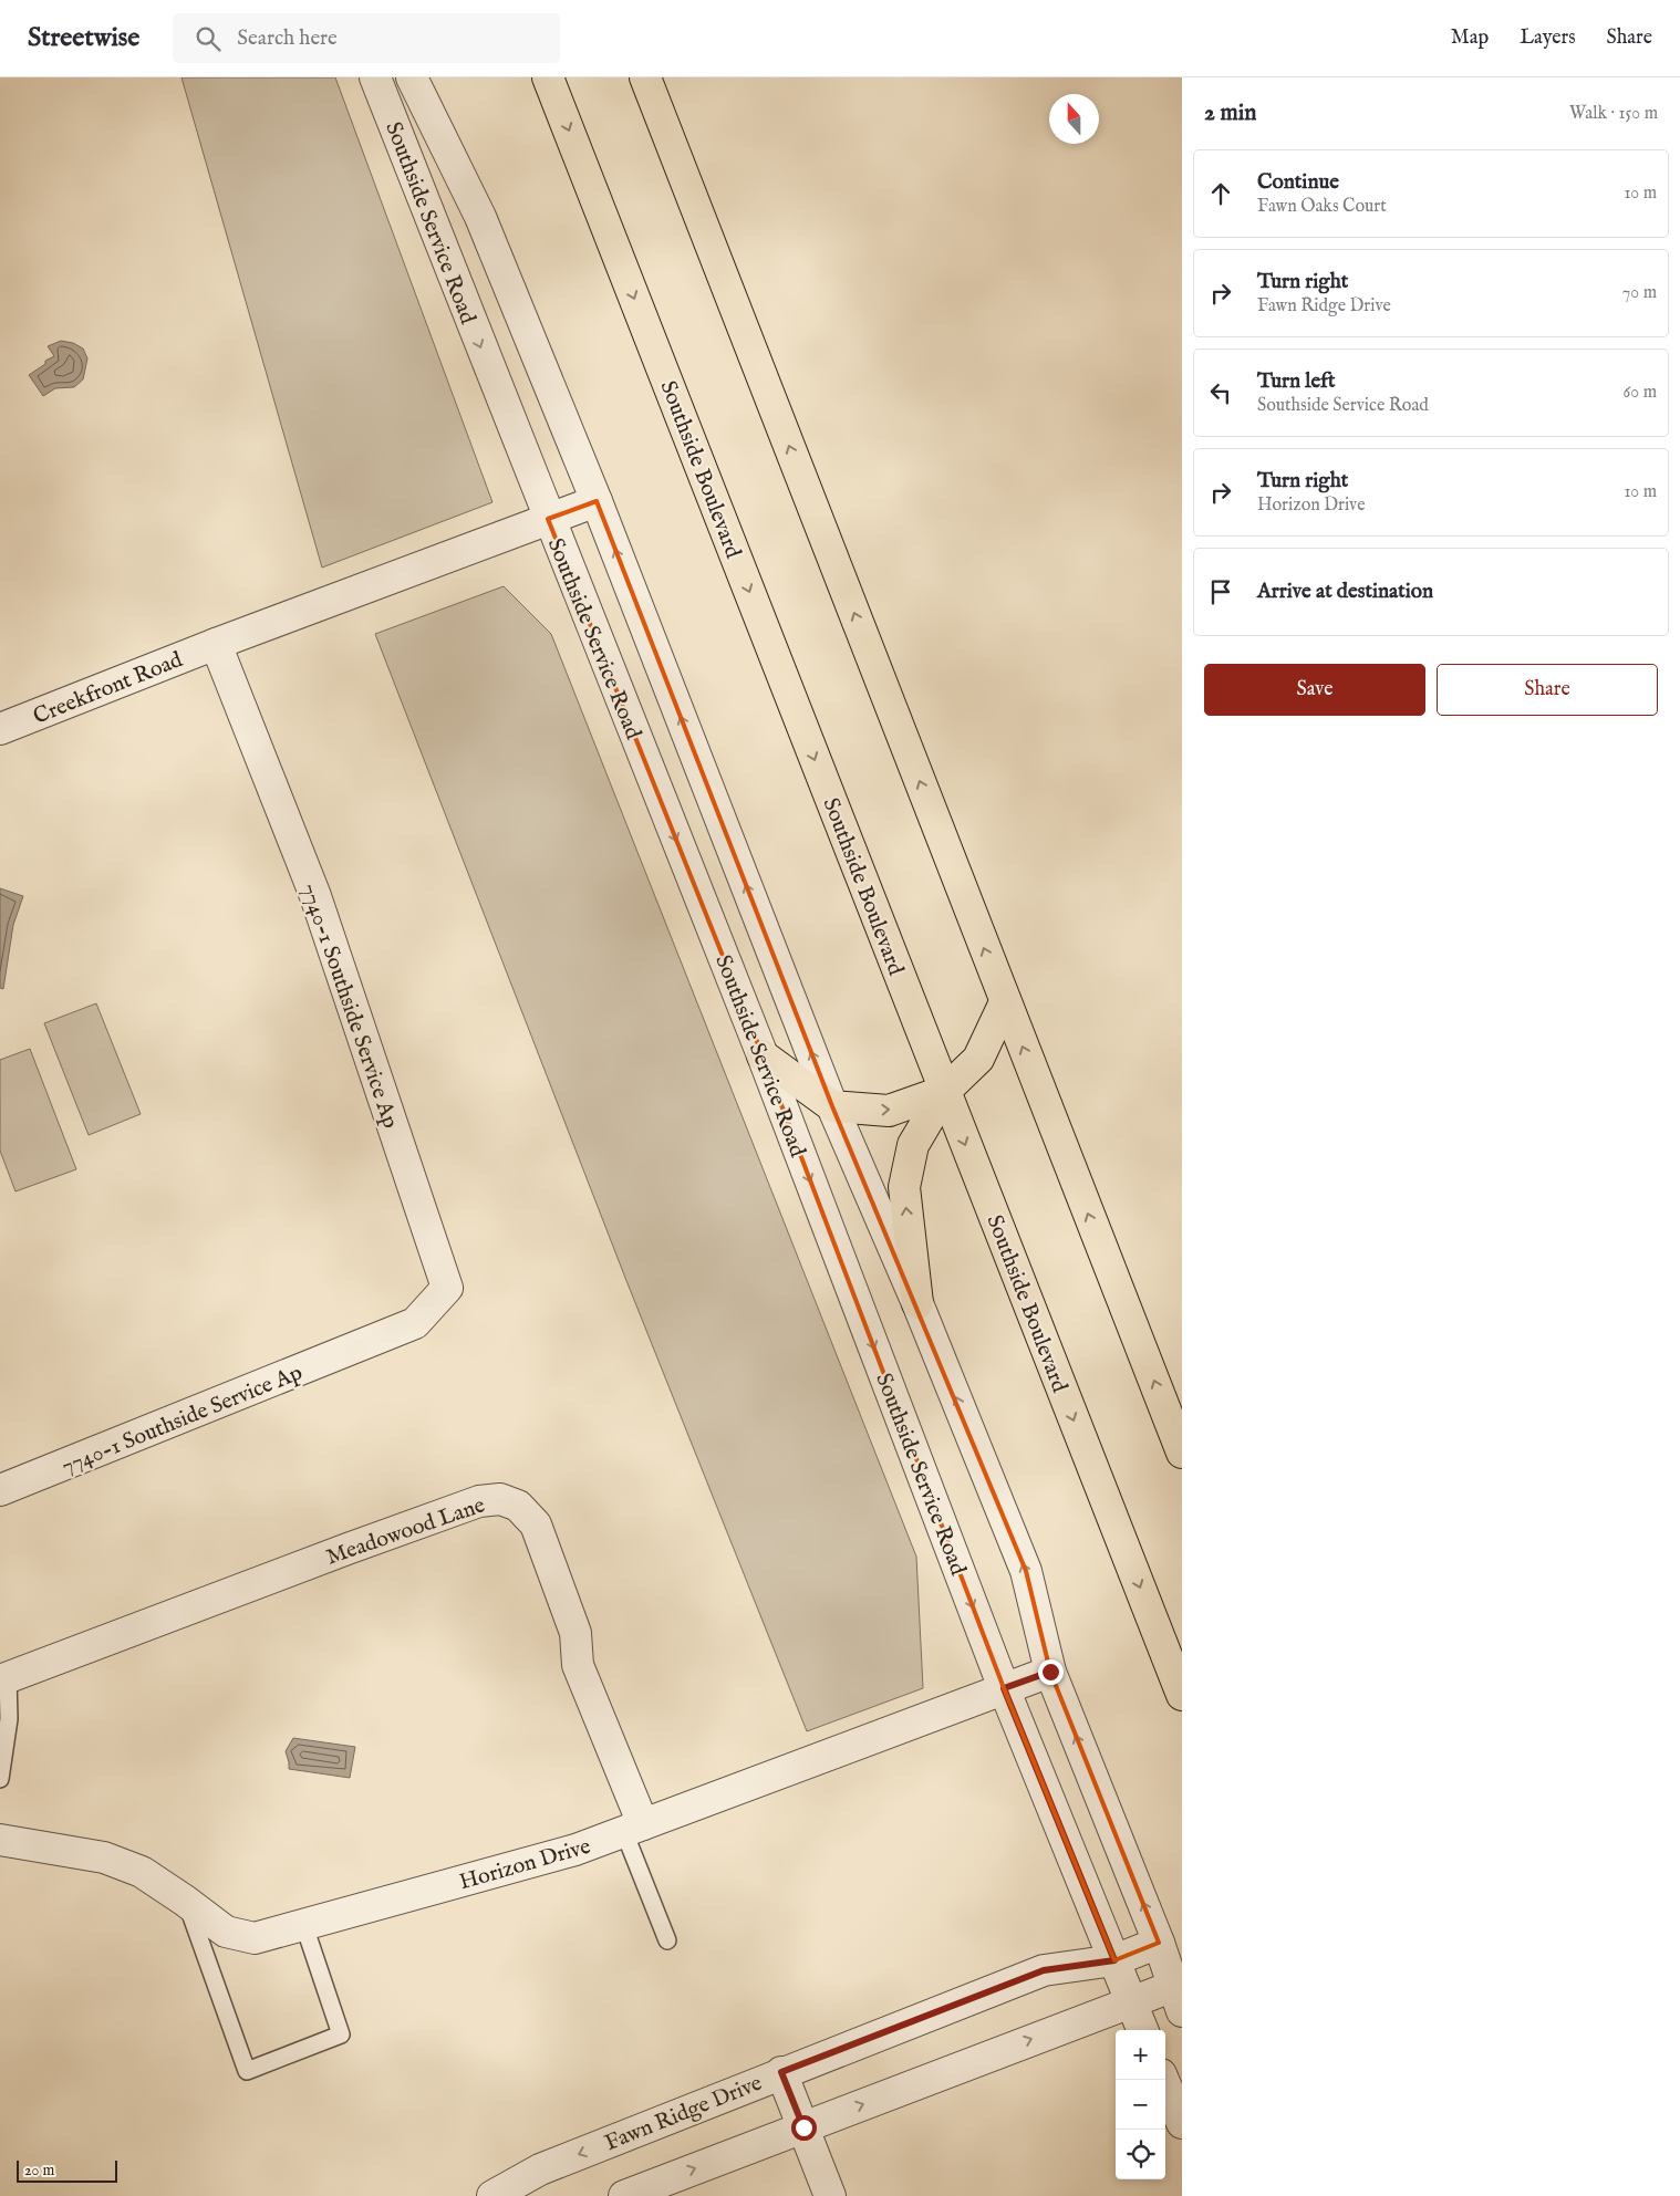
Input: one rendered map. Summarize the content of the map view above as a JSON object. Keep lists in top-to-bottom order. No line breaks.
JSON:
{"streets":{"highway":["Southside Boulevard"],"street":["Southside Service Road","Creekfront Road","7740-1 Southside Service Ap","Meadowood Lane","Horizon Drive","Fawn Ridge Drive"]},"crossings":[["Southside Service Road","Horizon Drive"],["Southside Service Road","Fawn Ridge Drive"],["Creekfront Road","7740-1 Southside Service Ap"],["Meadowood Lane","Horizon Drive"]],"scale_bar":"20 m","north":"top","page":{"header":"Streetwise","search":"Search here","nav":["Map","Layers","Share"],"heading":["2 min","Walk · 150 m"],"list":[["Continue","Fawn Oaks Court","10 m"],["Turn right","Fawn Ridge Drive","70 m"],["Turn left","Southside Service Road","60 m"],["Turn right","Horizon Drive","10 m"],"Arrive at destination"],"buttons":["Save","Share"],"map_buttons":["+","−"],"scale":"20 m"}}
